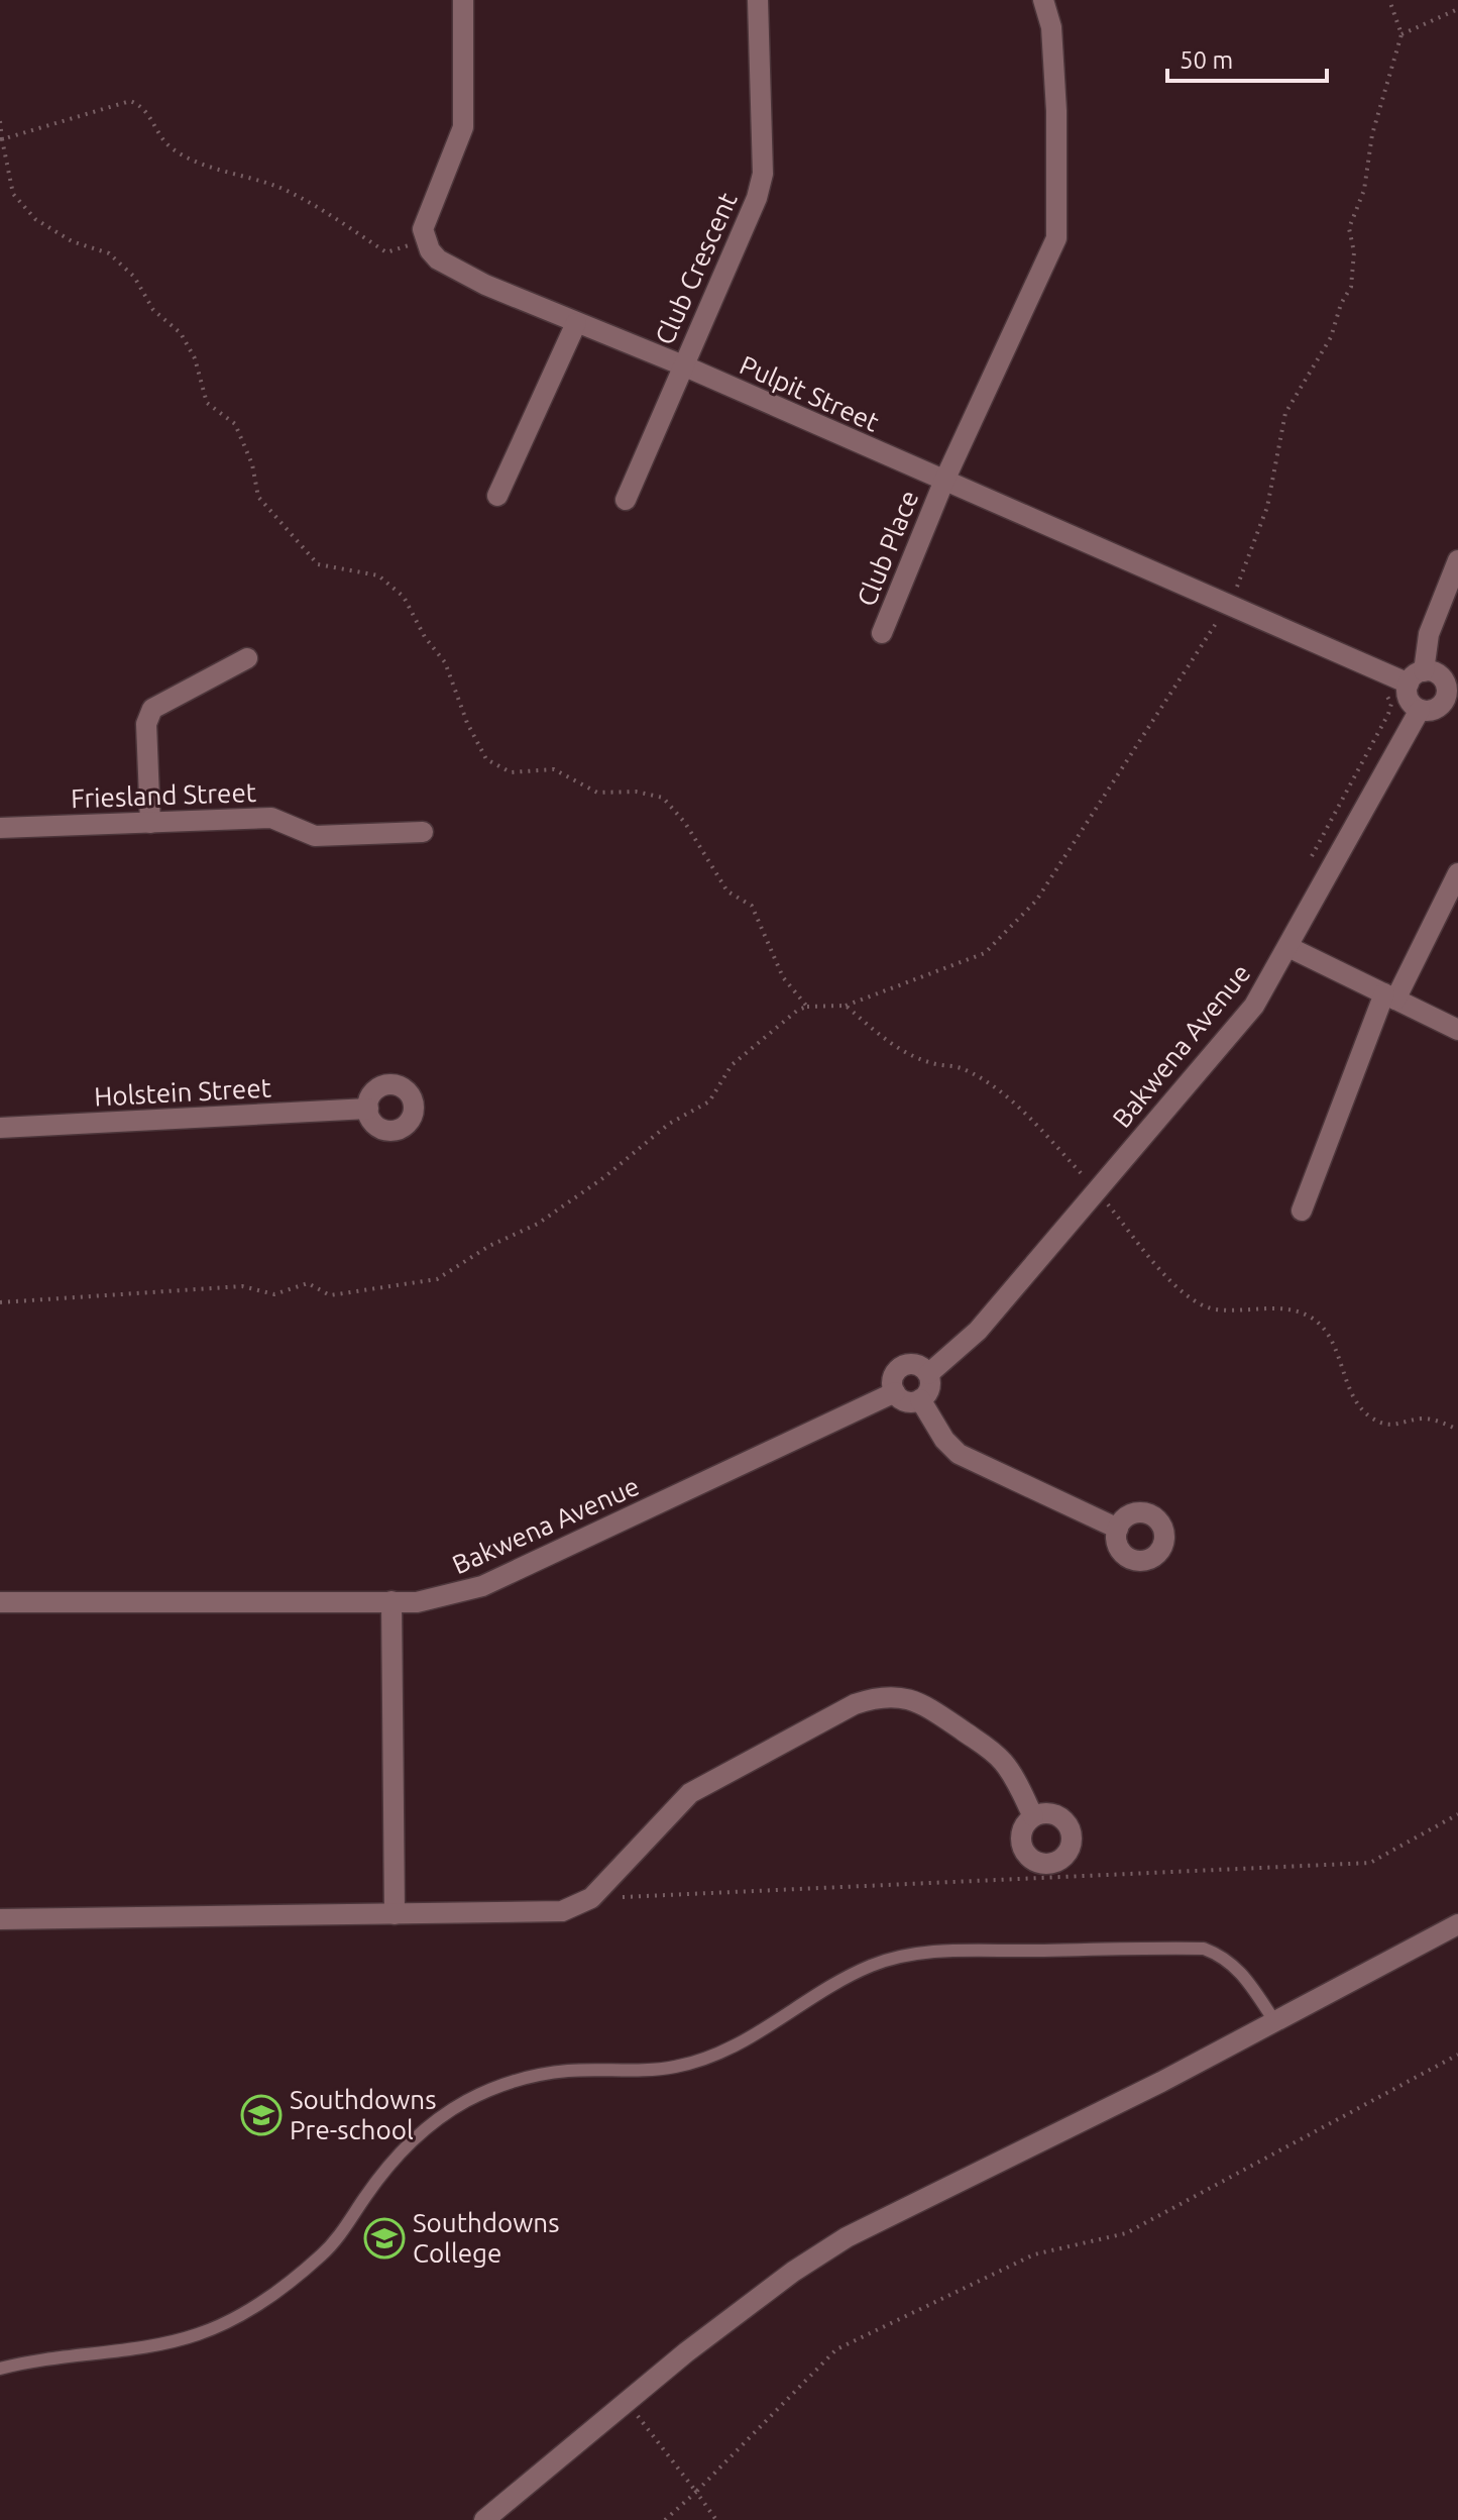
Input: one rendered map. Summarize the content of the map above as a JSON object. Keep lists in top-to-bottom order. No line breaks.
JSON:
{"streets":{"street":["Club Crescent","Pulpit Street","Club Place","Friesland Street","Bakwena Avenue","Holstein Street"]},"crossings":[["Club Crescent","Pulpit Street"],["Pulpit Street","Club Place"],["Pulpit Street","Bakwena Avenue"]],"places":{"school or university":["Southdowns Pre-school","Southdowns College"]},"scale_bar":"50 m"}
